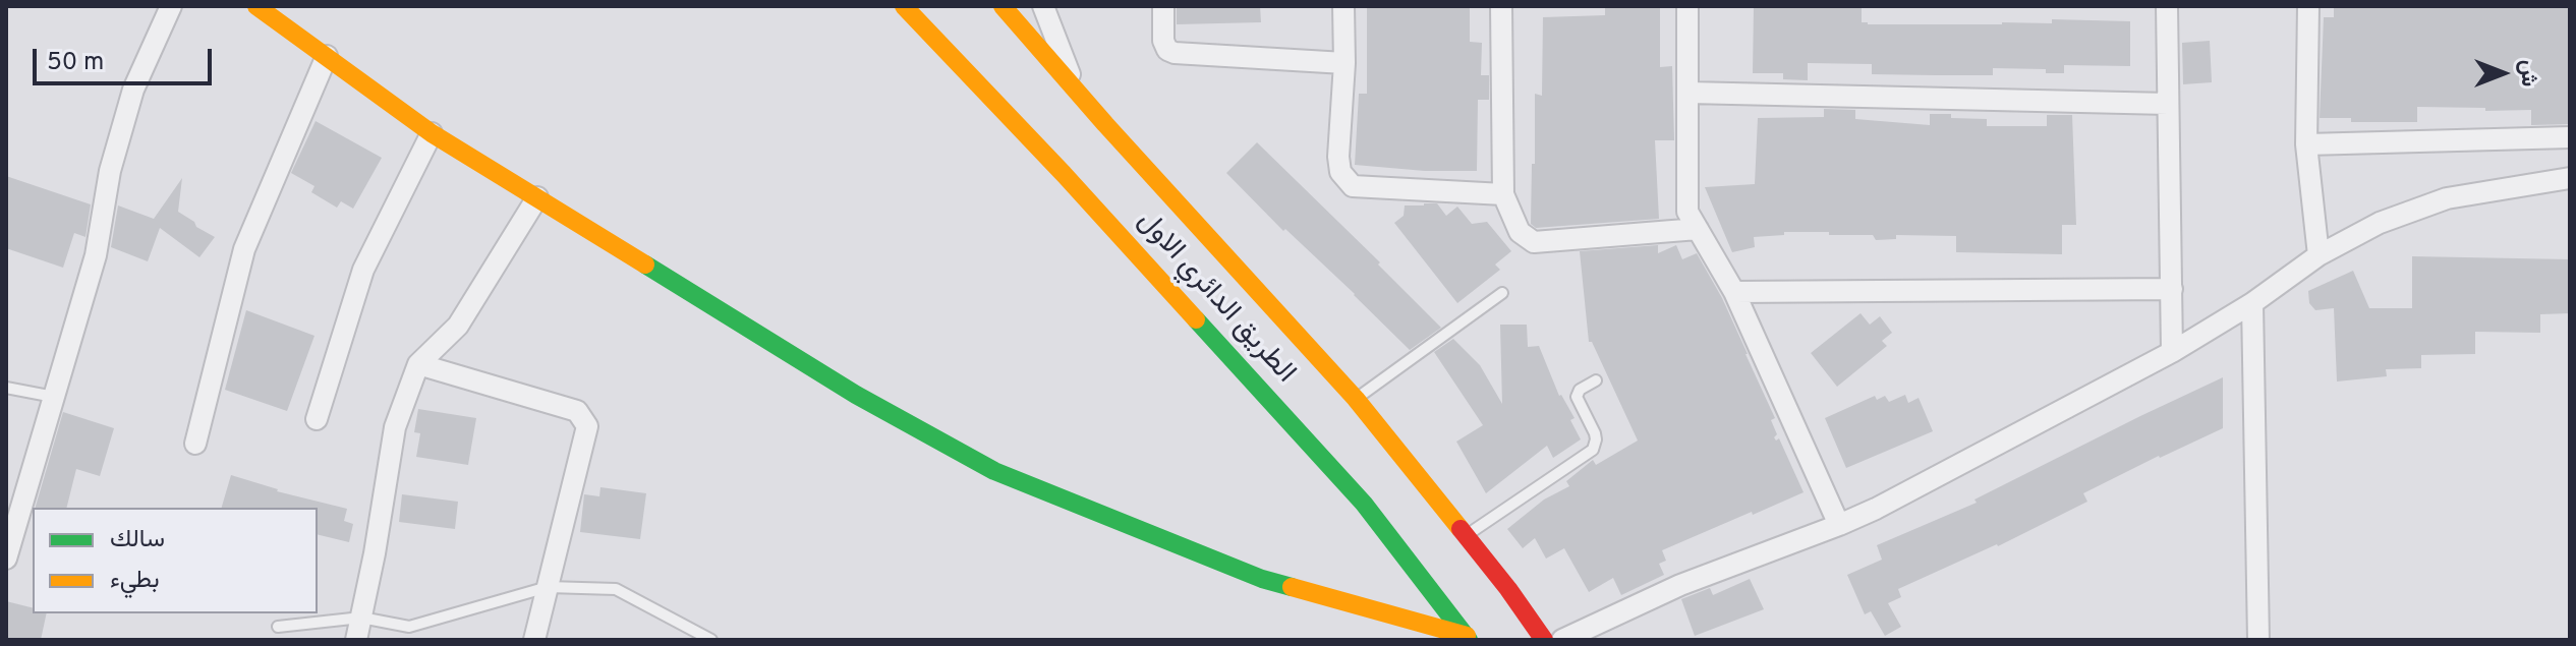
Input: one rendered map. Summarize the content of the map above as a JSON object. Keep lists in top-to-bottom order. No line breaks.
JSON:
{"streets":{"main road":["الطريق الدائري الاول"]},"legend":["سالك","بطيء"],"scale_bar":"50 m","north":"right"}
